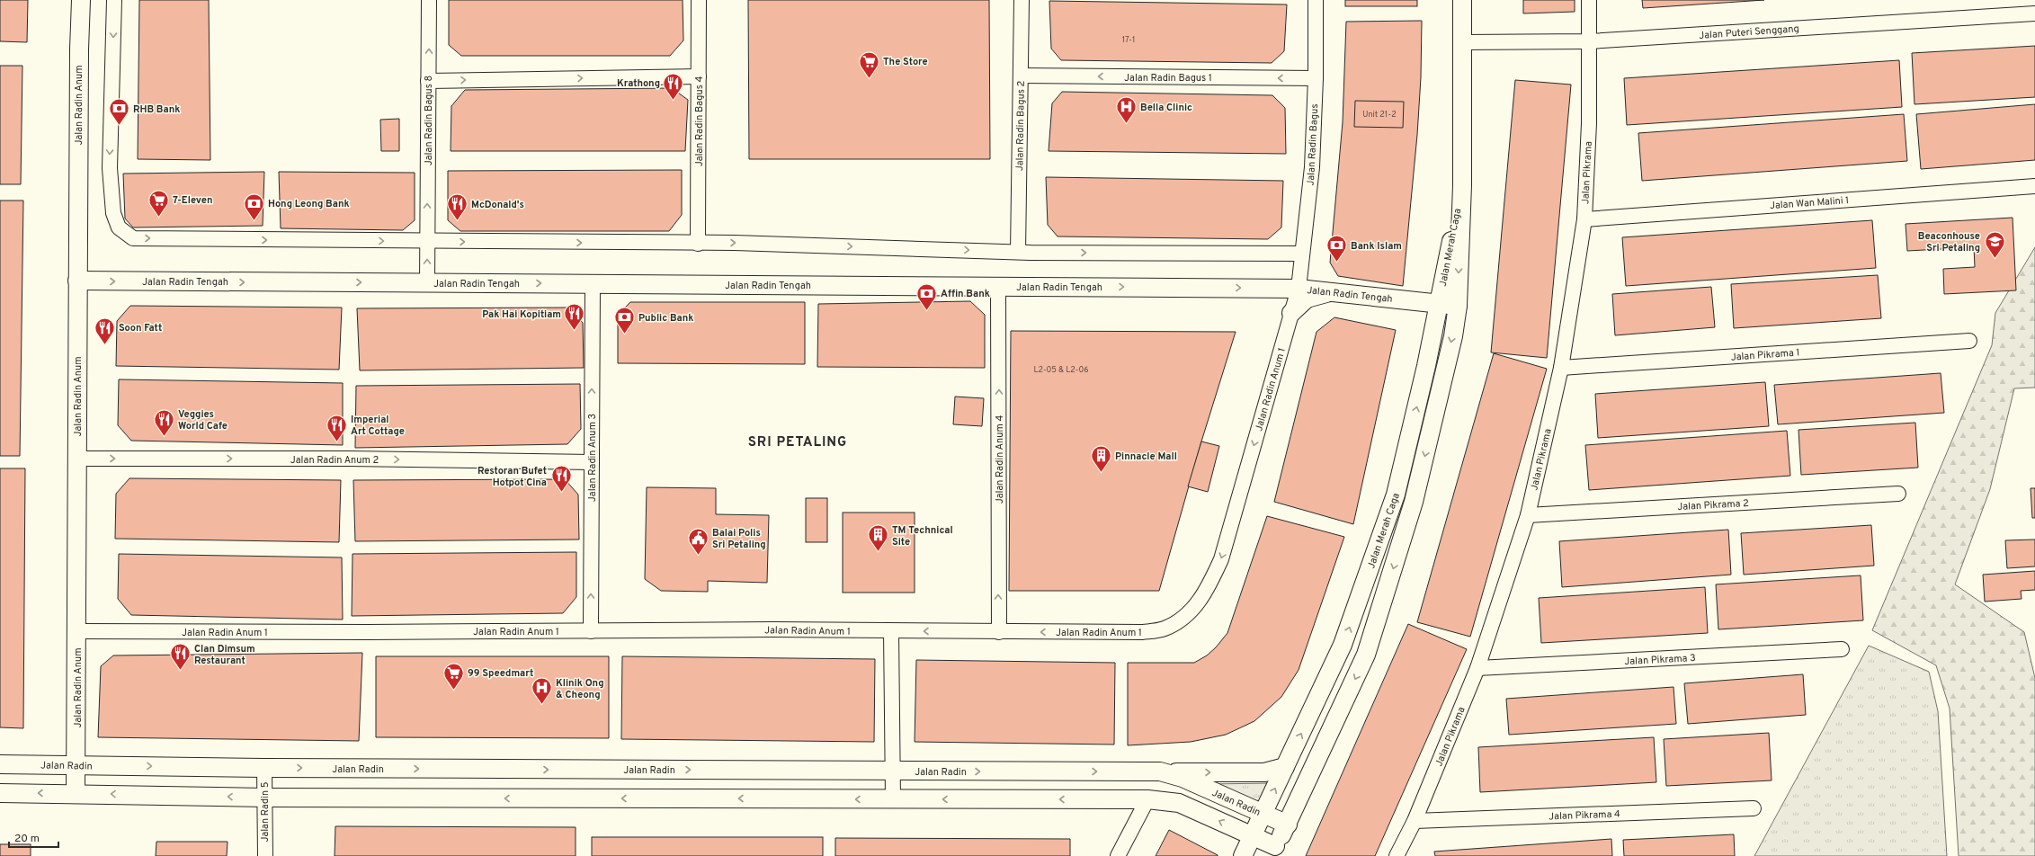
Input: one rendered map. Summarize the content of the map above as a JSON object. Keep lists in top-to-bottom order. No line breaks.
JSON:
{"streets":{"street":["Jalan Puteri Senggang","Jalan Radin Bagus 1","Jalan Radin Anum","Jalan Radin Bagus 8","Jalan Radin Bagus 4","Jalan Radin Bagus 2","Jalan Radin Bagus","Jalan Pikrama","Jalan Wan Malini 1","Jalan Merah Caga","Jalan Radin Tengah","Jalan Pikrama 1","Jalan Radin Anum 1","Jalan Radin Anum 3","Jalan Radin Anum 2","Jalan Radin Anum 4","Jalan Pikrama 2","Jalan Pikrama 3","Jalan Radin","Jalan Radin 5","Jalan Pikrama 4"]},"crossings":[["Jalan Puteri Senggang","Jalan Pikrama"],["Jalan Puteri Senggang","Jalan Merah Caga"],["Jalan Radin Bagus 1","Jalan Radin Bagus 2"],["Jalan Radin Bagus 1","Jalan Radin Bagus"],["Jalan Radin Anum","Jalan Radin Tengah"],["Jalan Radin Anum","Jalan Radin Anum 1"],["Jalan Radin Anum","Jalan Radin Anum 2"],["Jalan Radin Anum","Jalan Radin"],["Jalan Radin Bagus 8","Jalan Radin Tengah"],["Jalan Radin Bagus","Jalan Radin Tengah"],["Jalan Radin Bagus","Jalan Radin Anum 1"],["Jalan Pikrama","Jalan Wan Malini 1"],["Jalan Pikrama","Jalan Pikrama 1"],["Jalan Pikrama","Jalan Pikrama 2"],["Jalan Pikrama","Jalan Pikrama 3"],["Jalan Pikrama","Jalan Pikrama 4"],["Jalan Merah Caga","Jalan Radin Tengah"],["Jalan Merah Caga","Jalan Radin"],["Jalan Radin Tengah","Jalan Radin Anum 1"],["Jalan Radin Tengah","Jalan Radin Anum 3"],["Jalan Radin Tengah","Jalan Radin Anum 4"],["Jalan Radin Anum 1","Jalan Radin Anum 3"],["Jalan Radin Anum 1","Jalan Radin Anum 4"],["Jalan Radin Anum 3","Jalan Radin Anum 2"],["Jalan Radin","Jalan Radin 5"]],"one_way":["Jalan Radin Bagus 1","Jalan Radin Bagus 8","Jalan Radin Anum 3","Jalan Radin Anum 2","Jalan Radin Anum 4"],"districts":["SRI PETALING"],"places":{"supermarket":["The Store","7-Eleven","99 Speedmart"],"restaurant":["Krathong","McDonald's","Pak Hai Kopitiam","Soon Fatt","Veggies World Cafe","Imperial Art Cottage","Restoran Bufet Hotpot Cina","Clan Dimsum Restaurant"],"hospital":["Bella Clinic","Klinik Ong & Cheong"],"bank":["RHB Bank","Hong Leong Bank","Bank Islam","Affin Bank","Public Bank"],"school or university":["Beaconhouse Sri Petaling"],"building":["Pinnacle Mall","TM Technical Site"],"public building":["Balai Polis Sri Petaling"]},"house_numbers":["17-1","Unit 21-2","L2-05 & L2-06"],"scale_bar":"20 m"}
